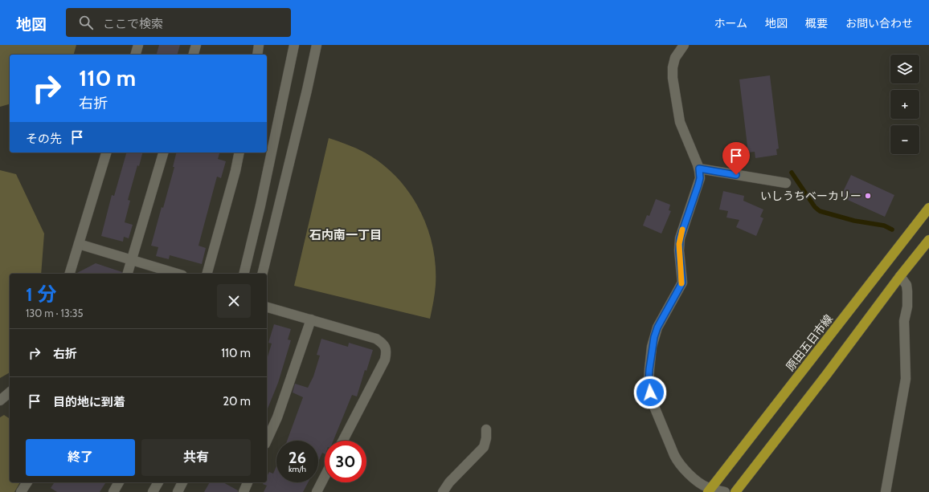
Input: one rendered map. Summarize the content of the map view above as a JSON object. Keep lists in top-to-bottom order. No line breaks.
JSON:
{"streets":{"main road":["原田五日市線"]},"districts":["石内南一丁目"],"places":["いしうちベーカリー"],"page":{"header":"地図","search":"ここで検索","nav":["ホーム","地図","概要","お問い合わせ"],"map_buttons":["+","−"],"turn":["110 m","右折"],"then":"その先","heading":["1 分","130 m · 13:35"],"list":[{"name":"右折","value":"110 m"},{"name":"目的地に到着","value":"20 m"}],"buttons":["終了","共有"],"speed":"26 km/h","limit":"30"}}
